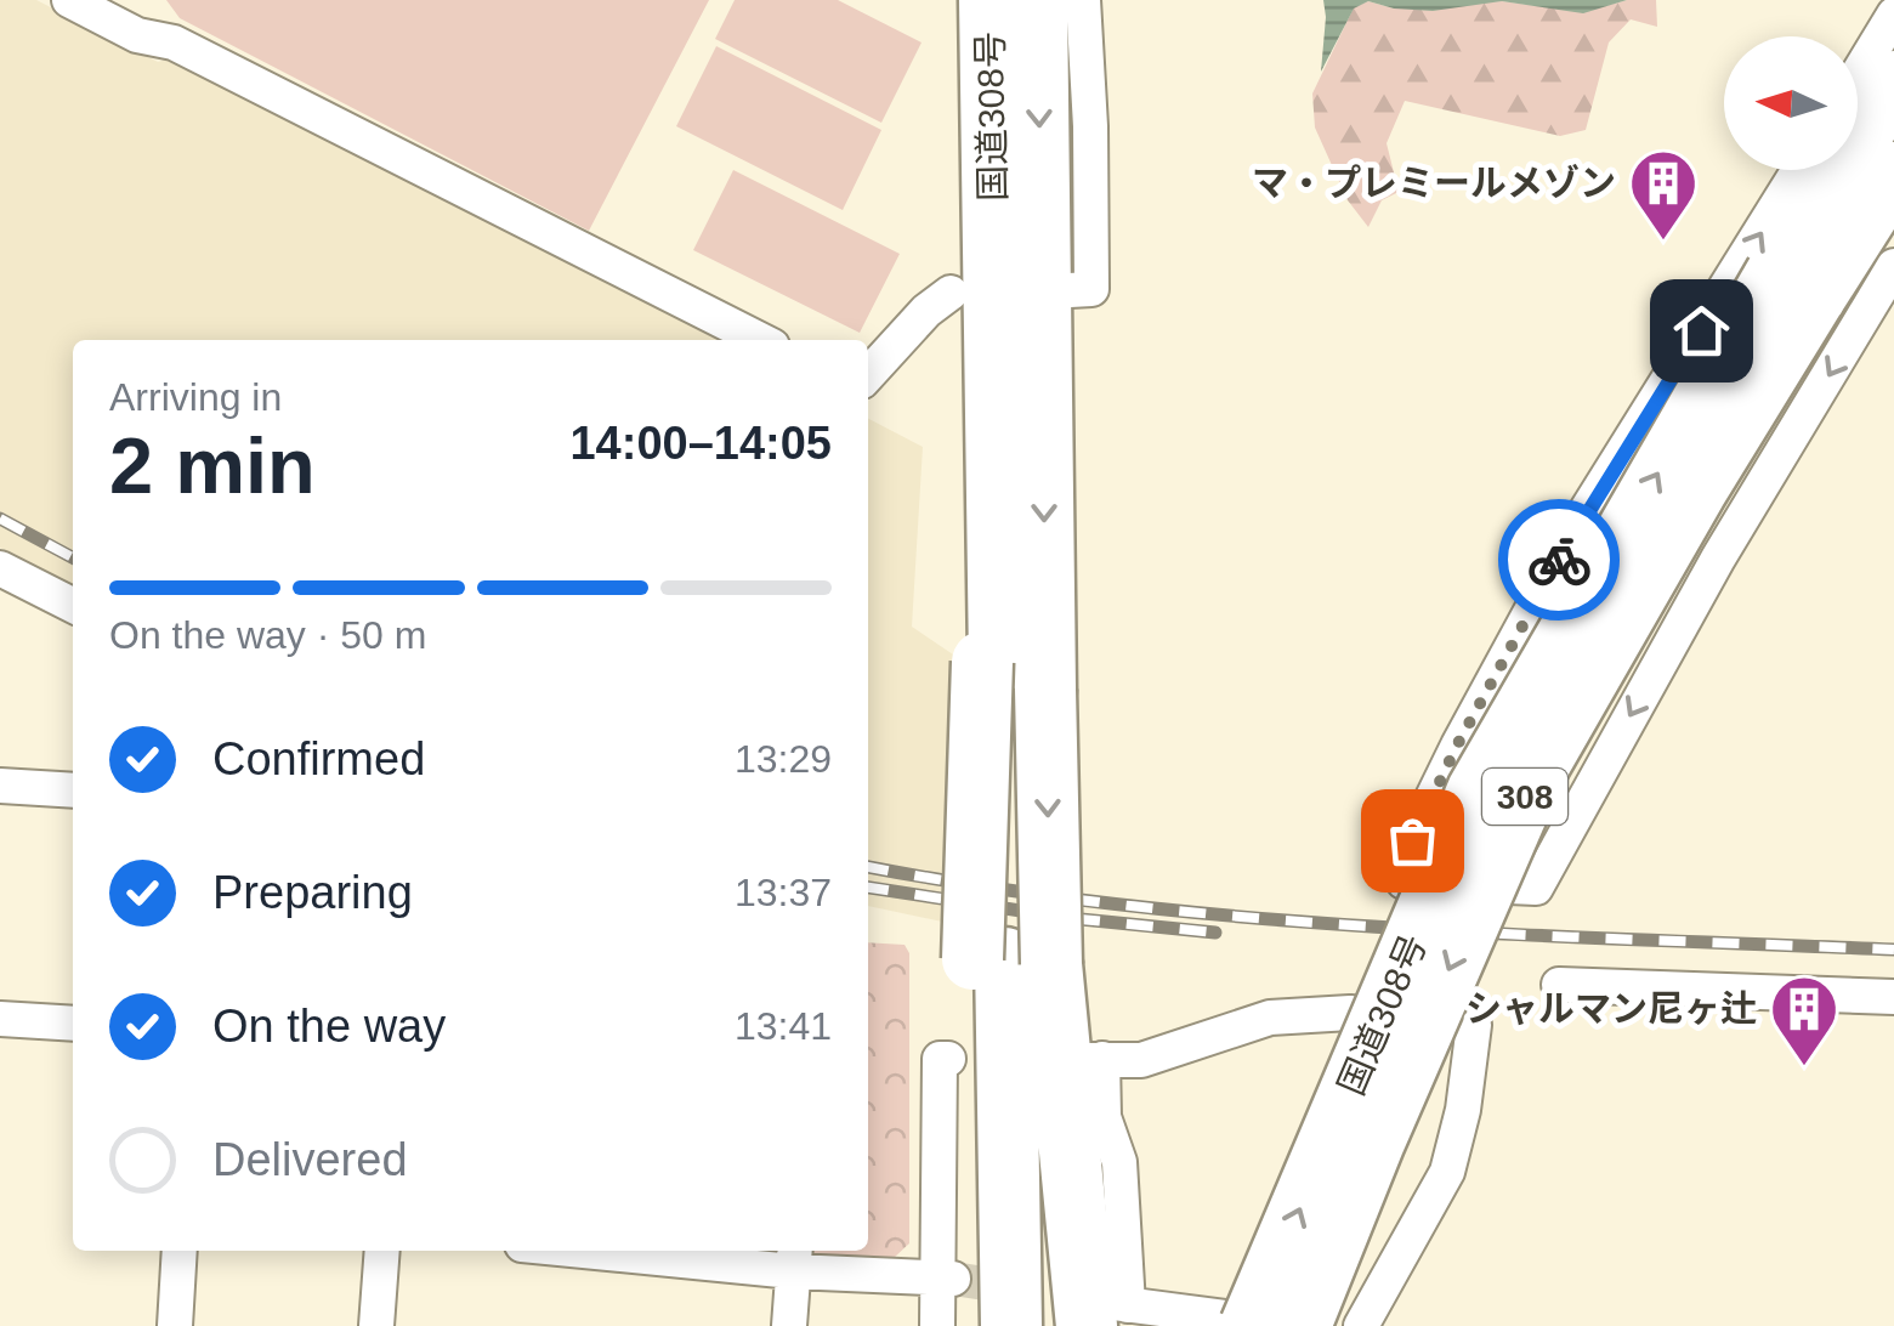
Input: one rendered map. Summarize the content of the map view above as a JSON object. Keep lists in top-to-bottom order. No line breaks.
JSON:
{"streets":{"highway":["国道308号","308"]},"places":{"building":["マ・プレミールメゾン","シャルマン尼ヶ辻"]},"north":"left","page":{"heading":["2 min","Arriving in","14:00–14:05"],"bar":"On the way · 50 m","list":[["Confirmed","13:29"],["Preparing","13:37"],["On the way","13:41"],"Delivered"]}}
